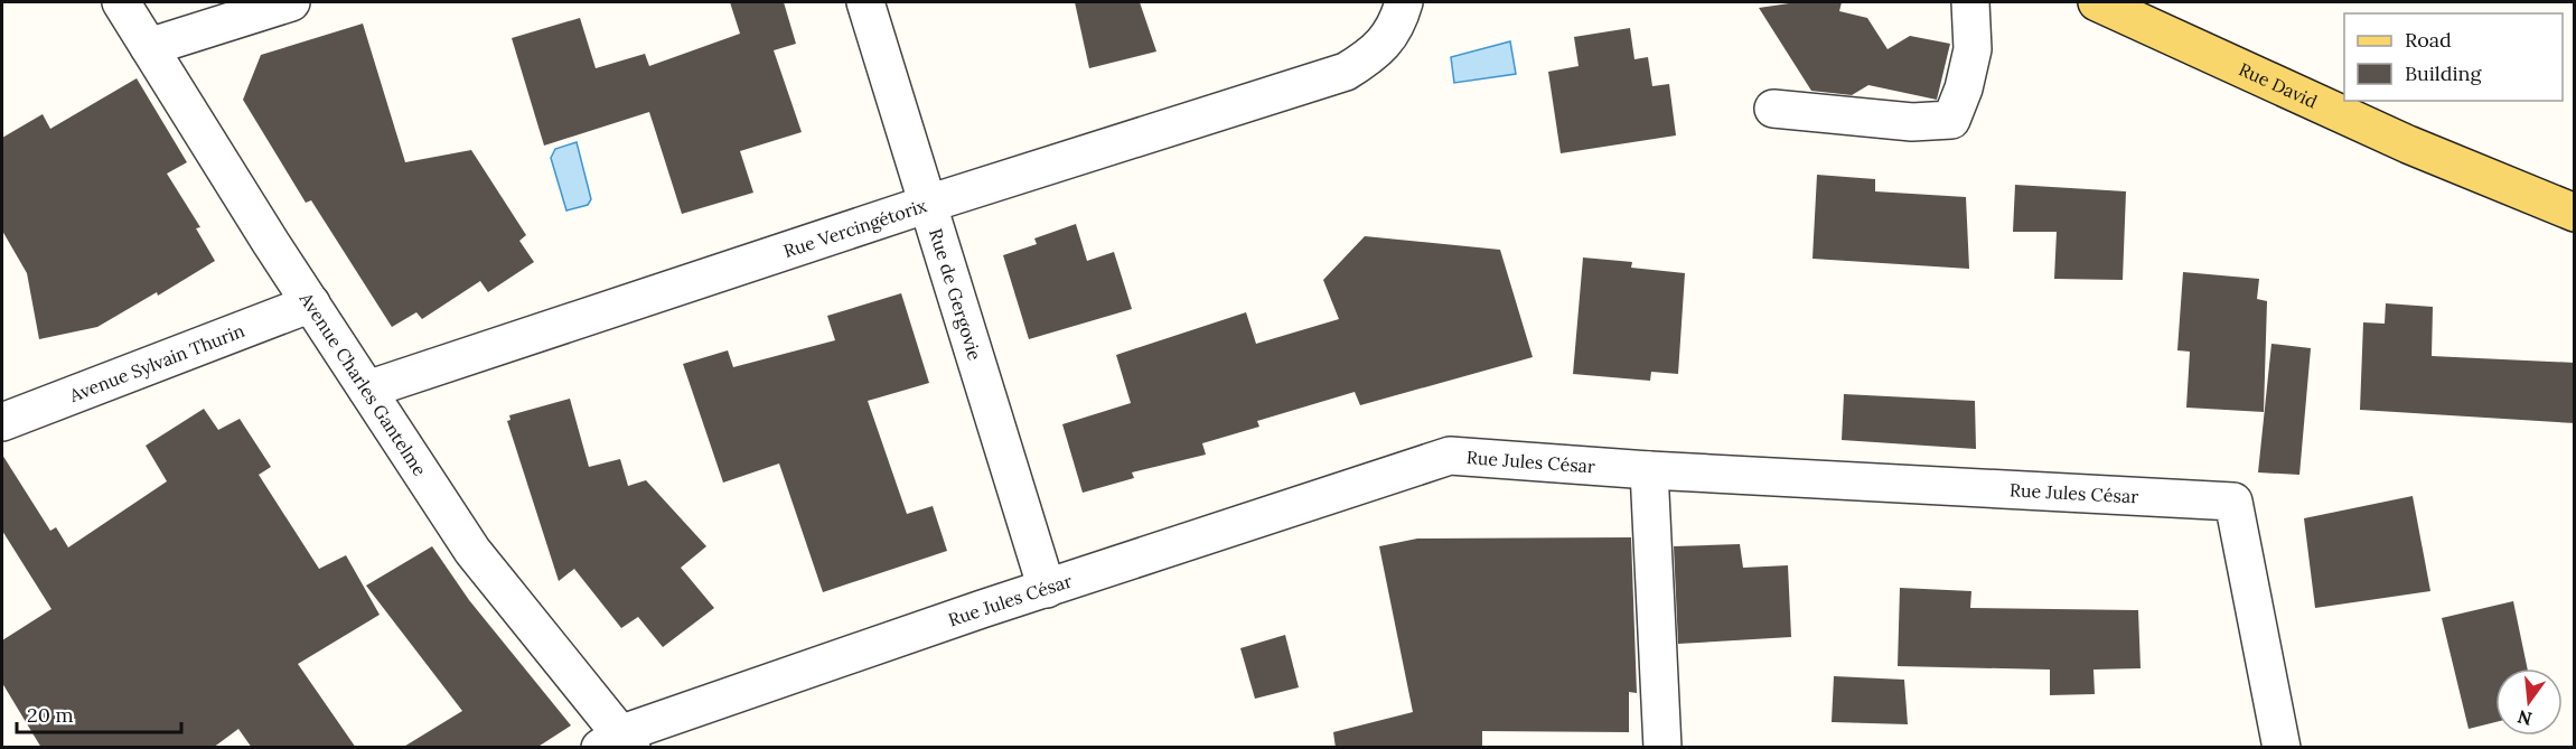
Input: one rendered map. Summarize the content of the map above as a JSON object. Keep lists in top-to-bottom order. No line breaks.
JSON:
{"streets":{"main road":["Rue David"],"street":["Rue Vercingétorix","Rue de Gergovie","Avenue Sylvain Thurin","Avenue Charles Gantelme","Rue Jules César"]},"crossings":[["Rue Vercingétorix","Rue de Gergovie"],["Rue Vercingétorix","Avenue Charles Gantelme"],["Rue de Gergovie","Rue Jules César"],["Avenue Sylvain Thurin","Avenue Charles Gantelme"],["Avenue Charles Gantelme","Rue Jules César"]],"legend":["Road","Building"],"scale_bar":"20 m","north":"bottom"}
